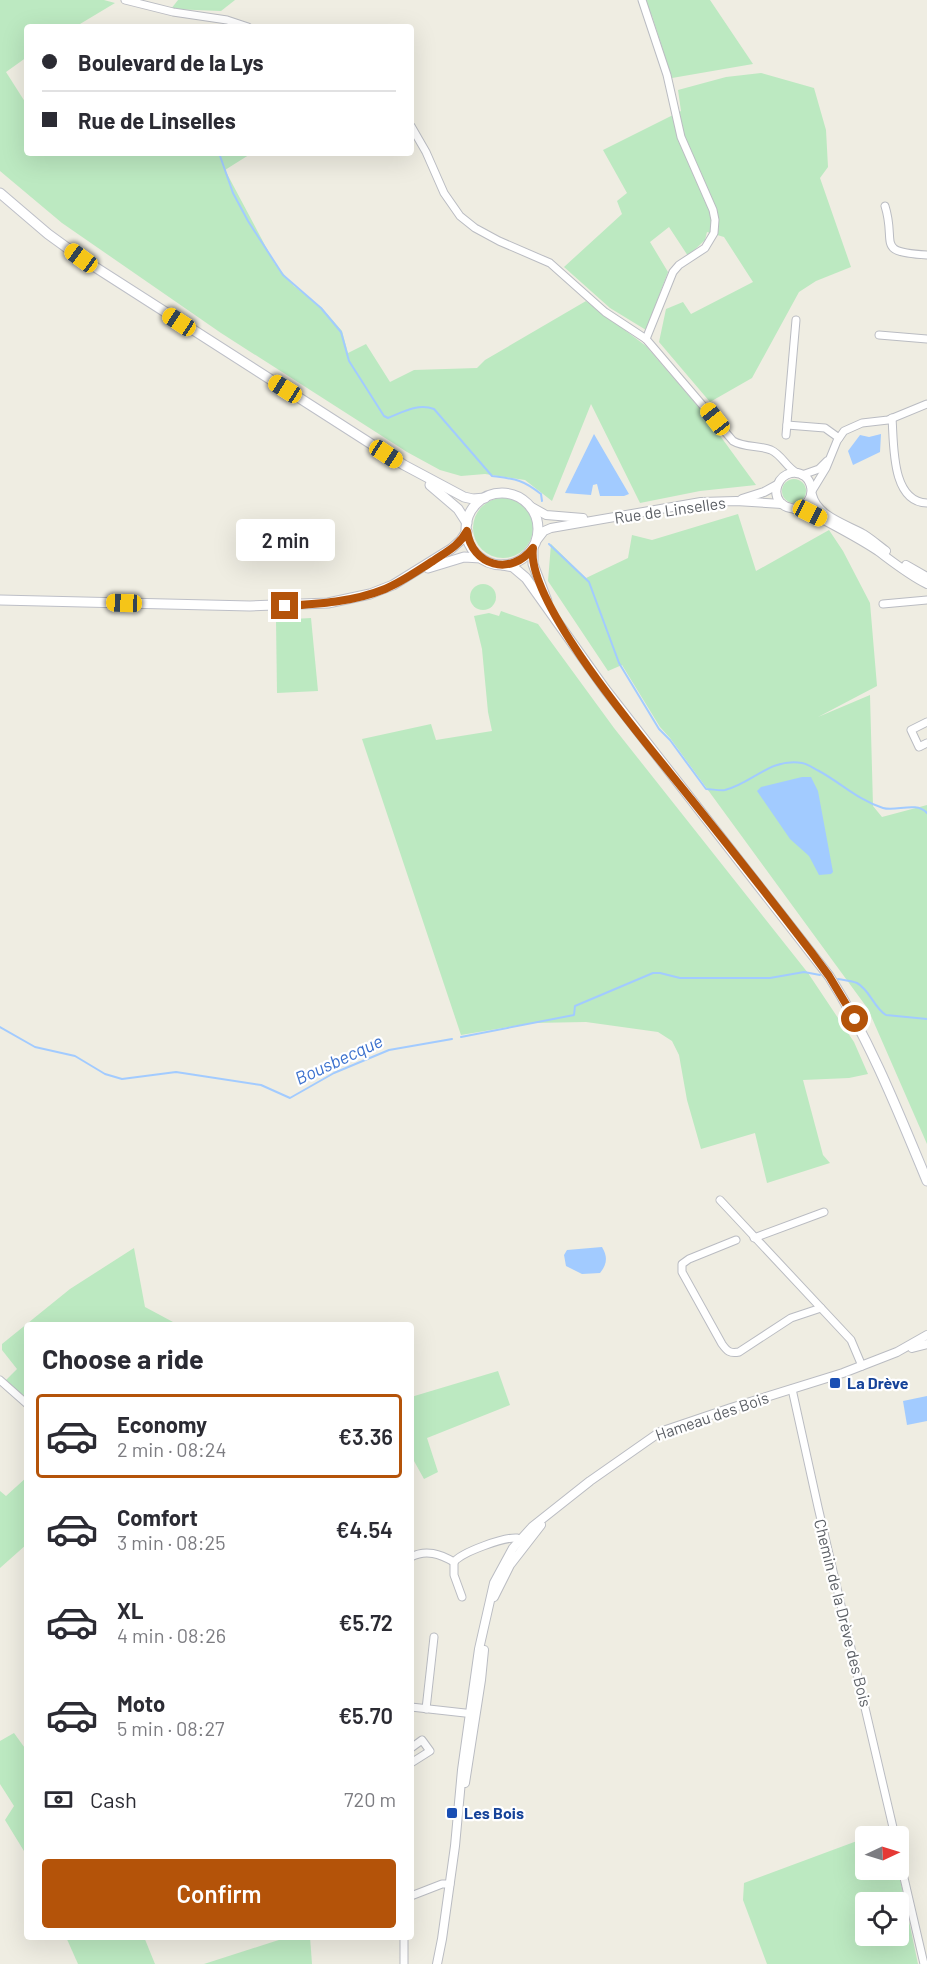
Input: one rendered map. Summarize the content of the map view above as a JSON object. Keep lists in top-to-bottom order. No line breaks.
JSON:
{"streets":{"street":["Rue de Linselles","Hameau des Bois","Chemin de la Drève des Bois"]},"crossings":[["Hameau des Bois","Chemin de la Drève des Bois"]],"water":["Bousbecque"],"places":{"transit":["La Drève","Les Bois"]},"north":"right","page":{"banner":["Boulevard de la Lys","Rue de Linselles"],"bubble":"2 min","heading":"Choose a ride","list":[{"name":"Economy","note":"2 min · 08:24","value":"€3.36"},{"name":"Comfort","note":"3 min · 08:25","value":"€4.54"},{"name":"XL","note":"4 min · 08:26","value":"€5.72"},{"name":"Moto","note":"5 min · 08:27","value":"€5.70"}],"pay":["Cash","720 m"],"buttons":"Confirm"}}
